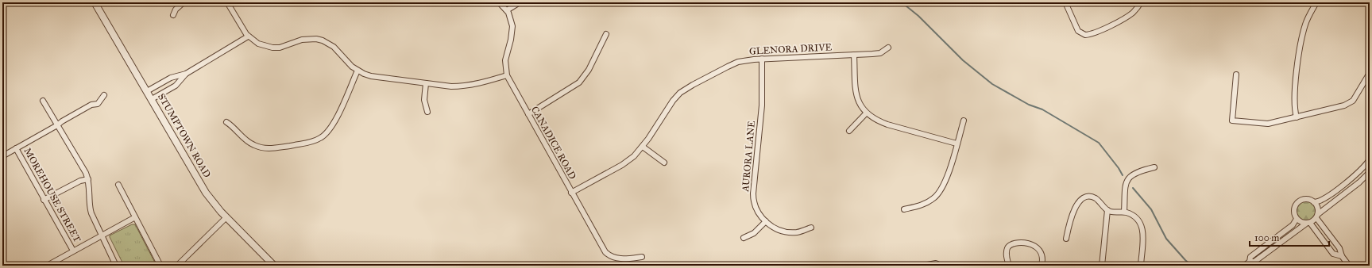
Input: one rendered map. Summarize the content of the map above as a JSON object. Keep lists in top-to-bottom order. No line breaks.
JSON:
{"streets":{"street":["GLENORA DRIVE","STUMPTOWN ROAD","CANADICE ROAD","AURORA LANE","MOREHOUSE STREET"]},"crossings":[["GLENORA DRIVE","CANADICE ROAD"],["GLENORA DRIVE","AURORA LANE"]],"scale_bar":"100 m"}
